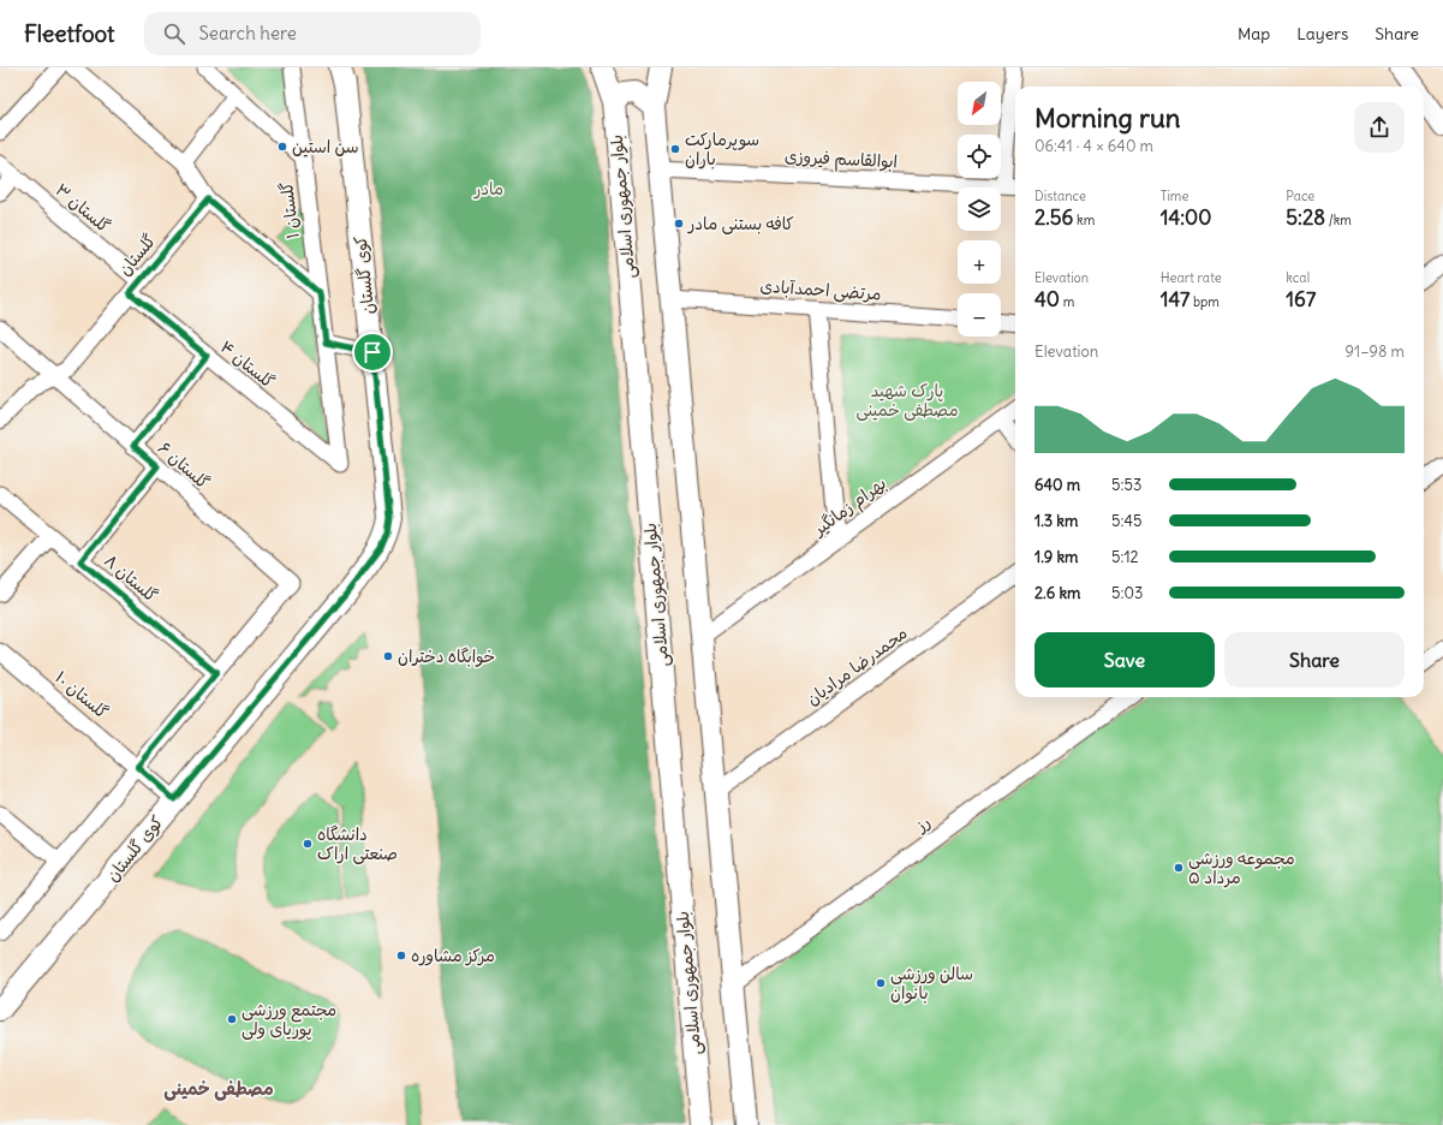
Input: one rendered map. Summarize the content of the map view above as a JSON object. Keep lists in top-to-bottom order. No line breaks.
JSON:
{"streets":{"main road":["بلوار جمهوری اسلامی","کوی گلستان"],"street":["ابوالقاسم فیروزی","گلستان ۳","گلستان ۱","گلستان","مرتضی احمدآبادی","گلستان ۴","گلستان ۶","بهرام زمانگیر","گلستان ۸","محمدرضا مرادیان","گلستان ۱۰","رز"]},"crossings":[["گلستان ۳","گلستان"],["گلستان ۳","گلستان ۴"],["گلستان ۱","گلستان ۴"],["گلستان","گلستان ۴"],["گلستان","گلستان ۶"],["کوی گلستان","گلستان ۱۰"],["گلستان ۶","گلستان ۸"]],"districts":["مصطفی خمینی"],"parks":["مادر","پارک شهید مصطفی خمینی"],"places":["سن استین","سوپرمارکت باران","کافه بستنی مادر","خوابگاه دختران","دانشگاه صنعتی اراک","مجموعه ورزشی ۵ مرداد","مرکز مشاوره","سالن ورزشی بانوان","مجتمع ورزشی پوریای ولی"],"north":"bottom left","page":{"header":"Fleetfoot","search":"Search here","nav":["Map","Layers","Share"],"map_buttons":["+","−"],"heading":["Morning run","06:41 · 4 × 640 m"],"stats":[["Distance","2.56 km"],["Time","14:00"],["Pace","5:28 /km"],["Elevation","40 m"],["Heart rate","147 bpm"],["kcal","167"]],"chart":["Elevation","91–98 m"],"list":[{"name":"640 m","note":"5:53"},{"name":"1.3 km","note":"5:45"},{"name":"1.9 km","note":"5:12"},{"name":"2.6 km","note":"5:03"}],"buttons":["Save","Share"]}}
